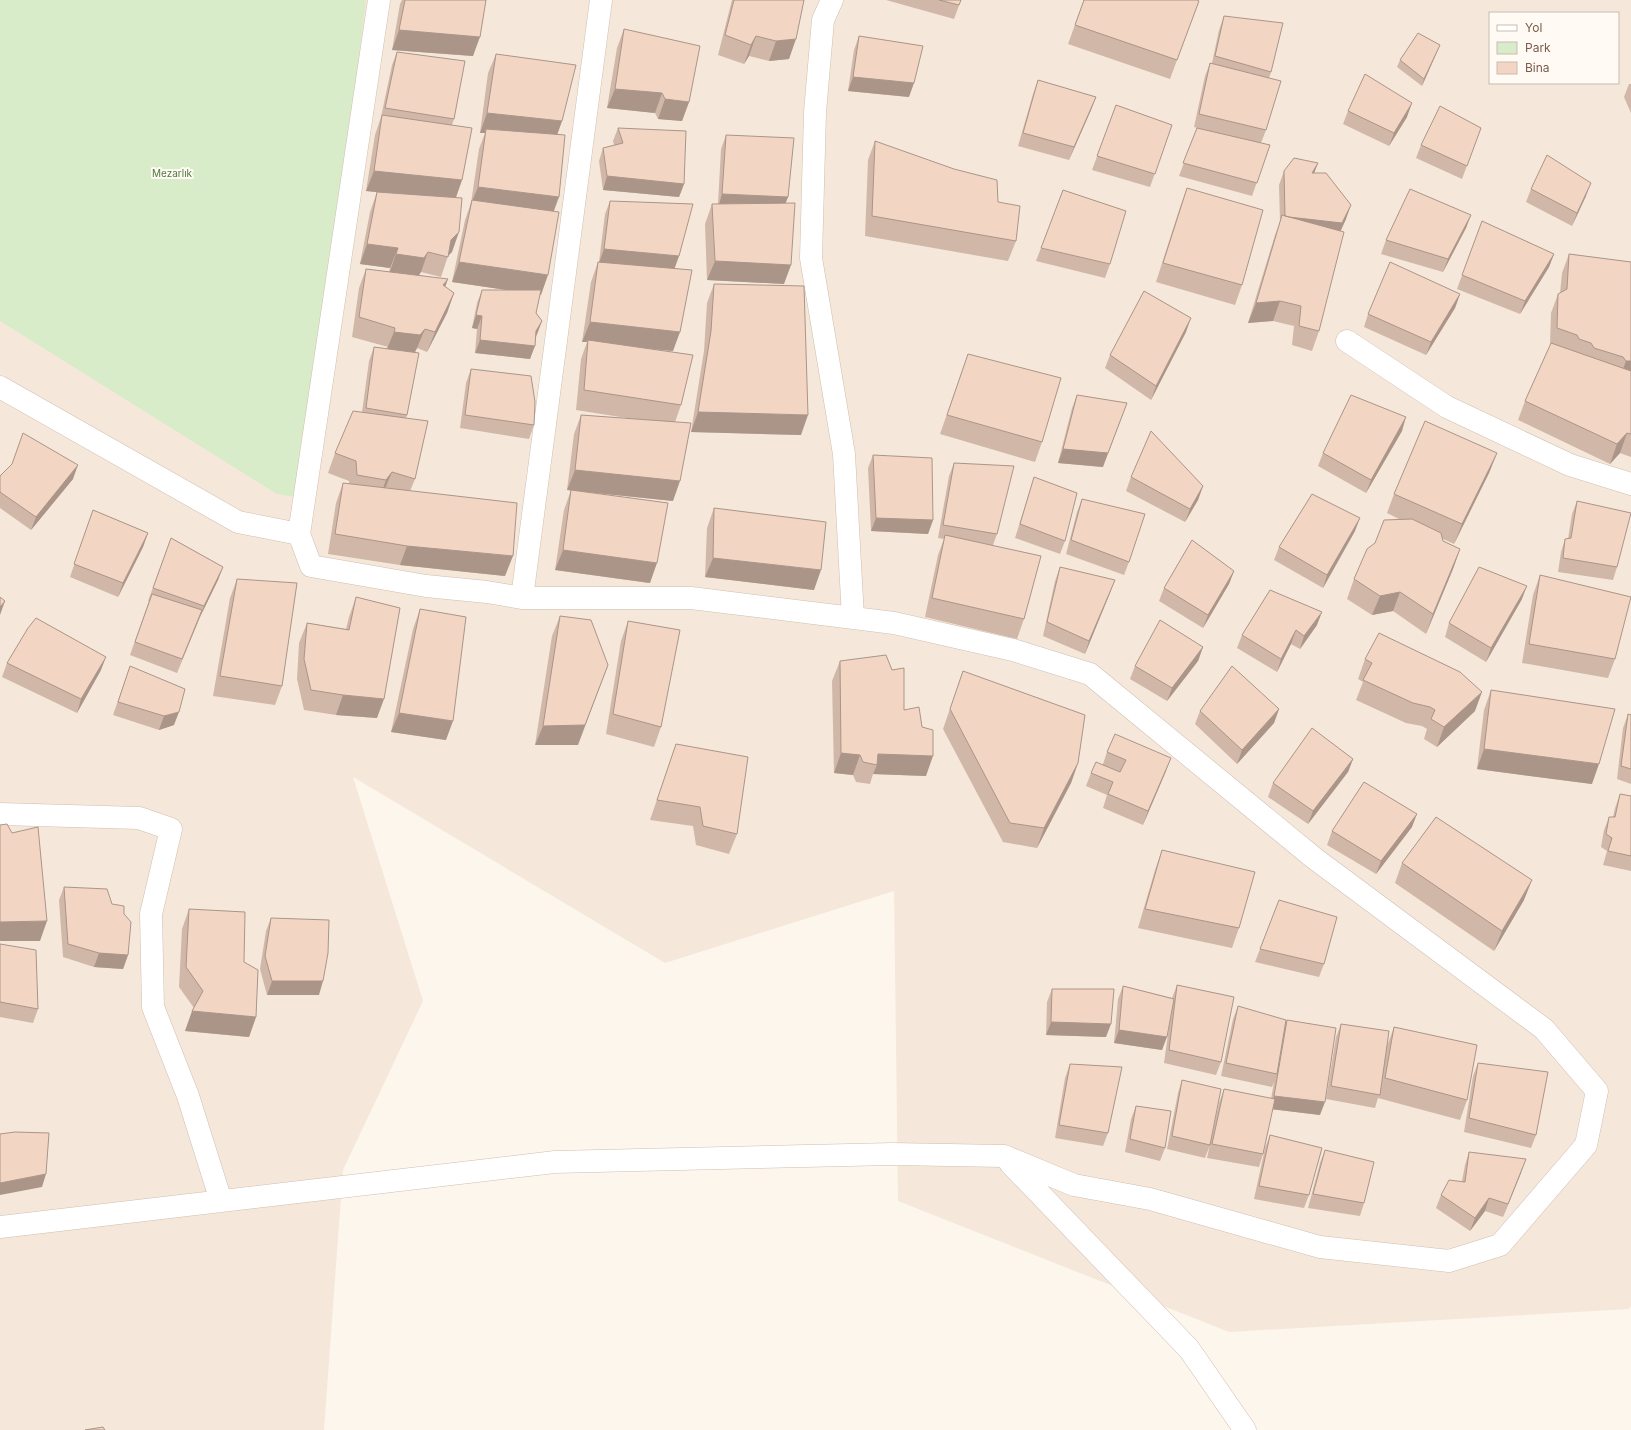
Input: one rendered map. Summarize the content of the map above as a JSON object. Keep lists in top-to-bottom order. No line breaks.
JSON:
{"parks":["Mezarlık"],"legend":["Yol","Park","Bina"]}
